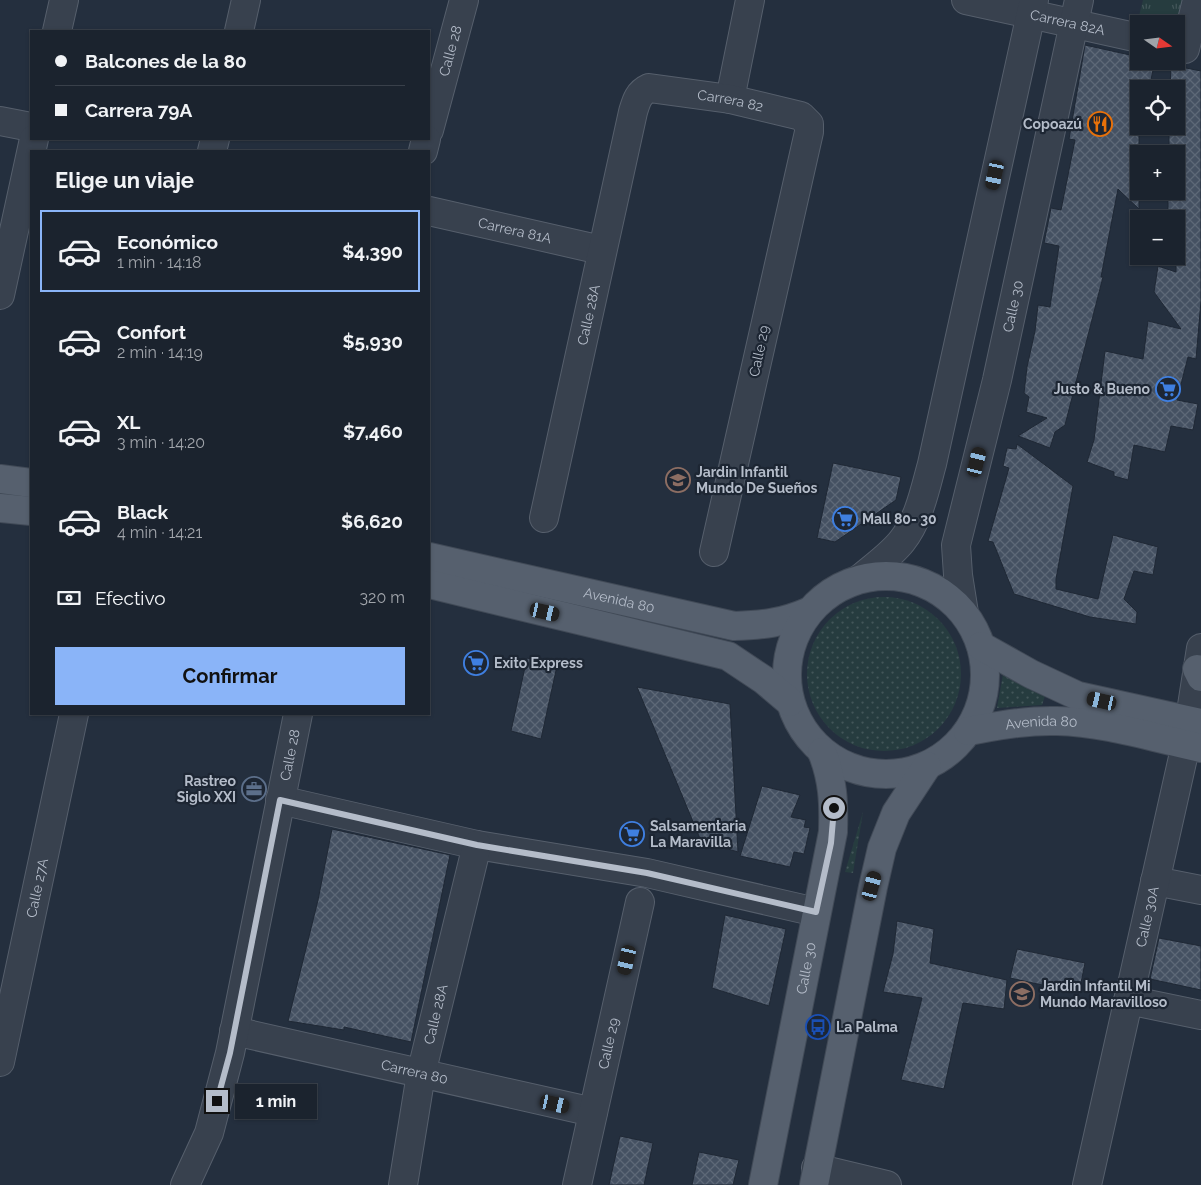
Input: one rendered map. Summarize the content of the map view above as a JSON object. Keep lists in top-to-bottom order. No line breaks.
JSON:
{"streets":{"main road":["Calle 30","Avenida 80"],"street":["Carrera 82A","Calle 28","Carrera 82","Carrera 81A","Calle 28A","Calle 29","Calle 27A","Calle 30A","Carrera 80"]},"crossings":[["Carrera 82A","Calle 30"],["Calle 28","Carrera 80"],["Carrera 82","Calle 28A"],["Carrera 82","Calle 29"],["Carrera 81A","Calle 28A"],["Calle 28A","Carrera 80"],["Calle 29","Carrera 80"],["Avenida 80","Calle 30A"]],"places":{"restaurant":["Copoazú"],"supermarket":["Justo & Bueno","Mall 80- 30","Exito Express","Salsamentaria La Maravilla"],"school or university":["Jardin Infantil Mundo De Sueños","Jardin Infantil Mi Mundo Maravilloso"],"office":["Rastreo Siglo XXI"],"bus stop":["La Palma"]},"north":"right","page":{"map_buttons":["+","−"],"banner":["Balcones de la 80","Carrera 79A"],"heading":"Elige un viaje","list":[{"name":"Económico","note":"1 min · 14:18","value":"$4,390"},{"name":"Confort","note":"2 min · 14:19","value":"$5,930"},{"name":"XL","note":"3 min · 14:20","value":"$7,460"},{"name":"Black","note":"4 min · 14:21","value":"$6,620"}],"pay":["Efectivo","320 m"],"buttons":"Confirmar","bubble":"1 min"}}
